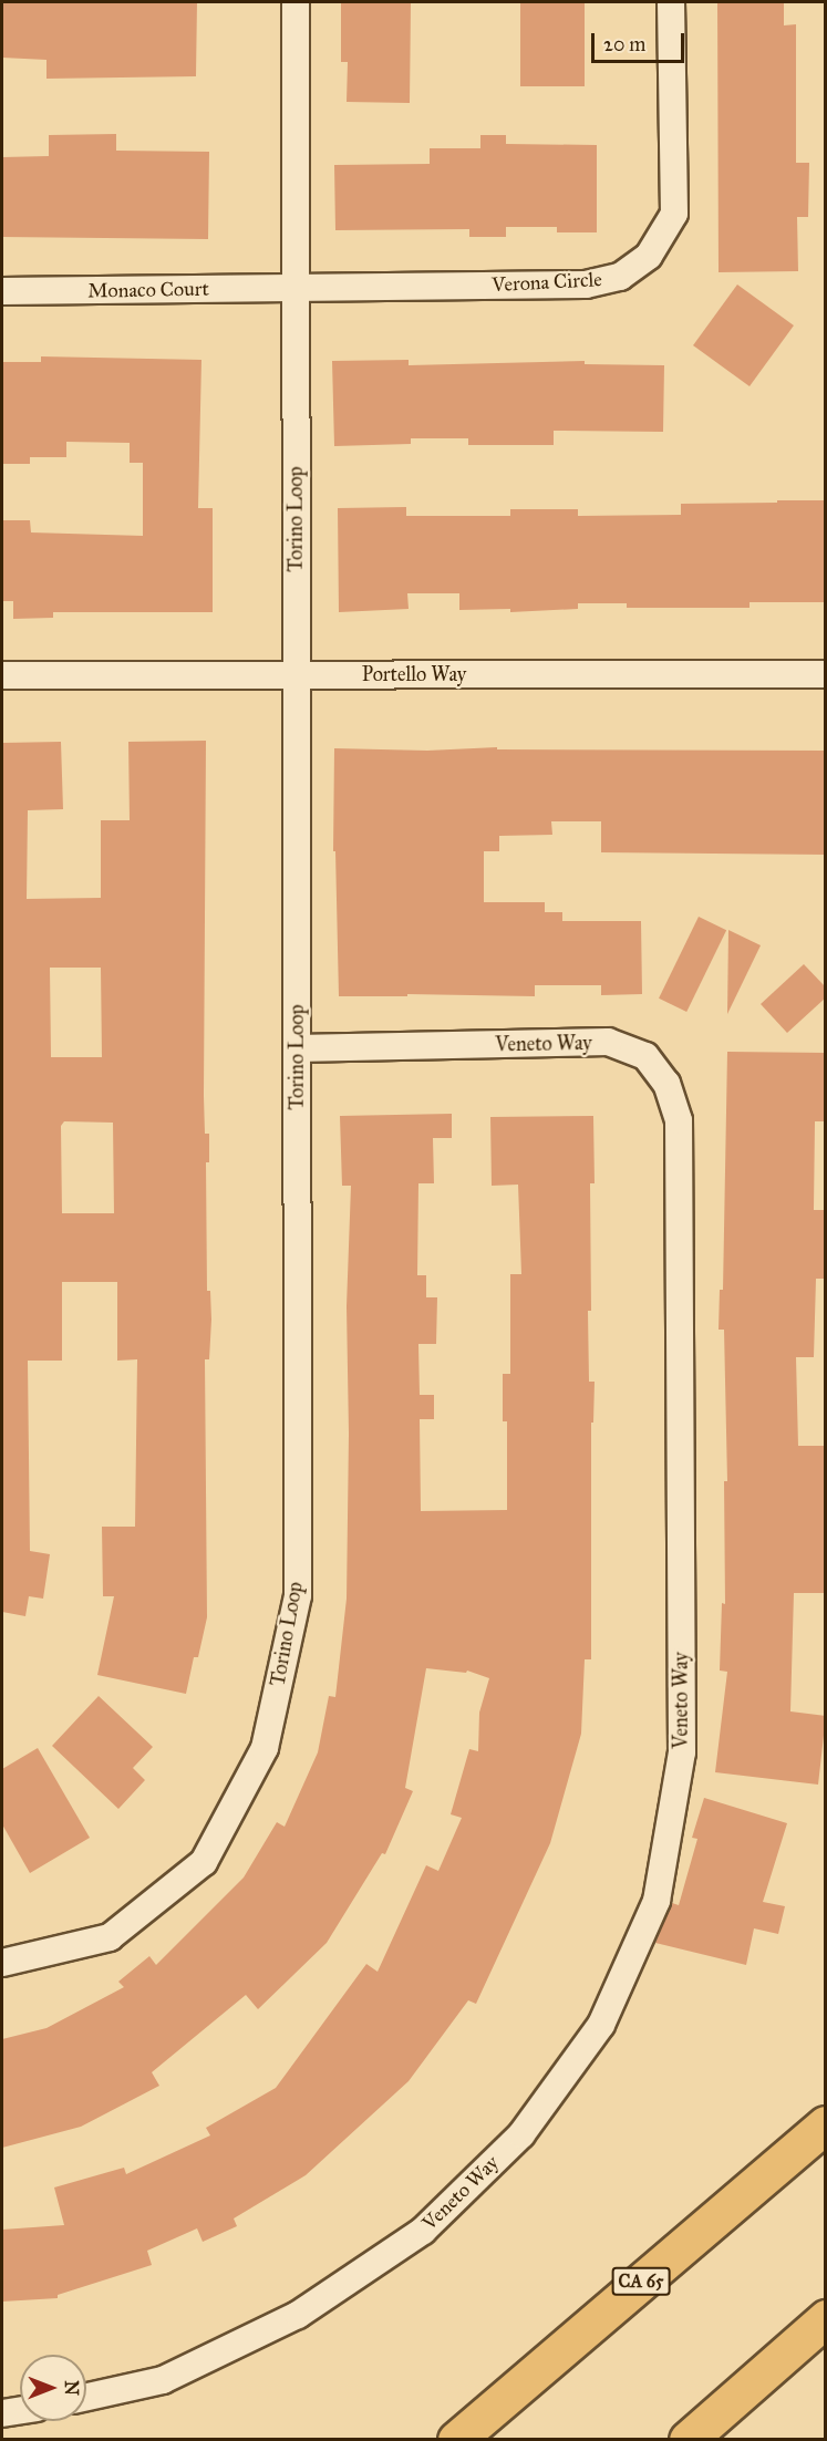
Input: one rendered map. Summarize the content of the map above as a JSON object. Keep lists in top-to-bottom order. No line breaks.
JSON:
{"streets":{"highway":["CA 65"],"street":["Verona Circle","Monaco Court","Torino Loop","Portello Way","Veneto Way"]},"crossings":[["Verona Circle","Monaco Court"],["Verona Circle","Torino Loop"],["Monaco Court","Torino Loop"],["Torino Loop","Portello Way"],["Torino Loop","Veneto Way"]],"scale_bar":"20 m","north":"right"}
